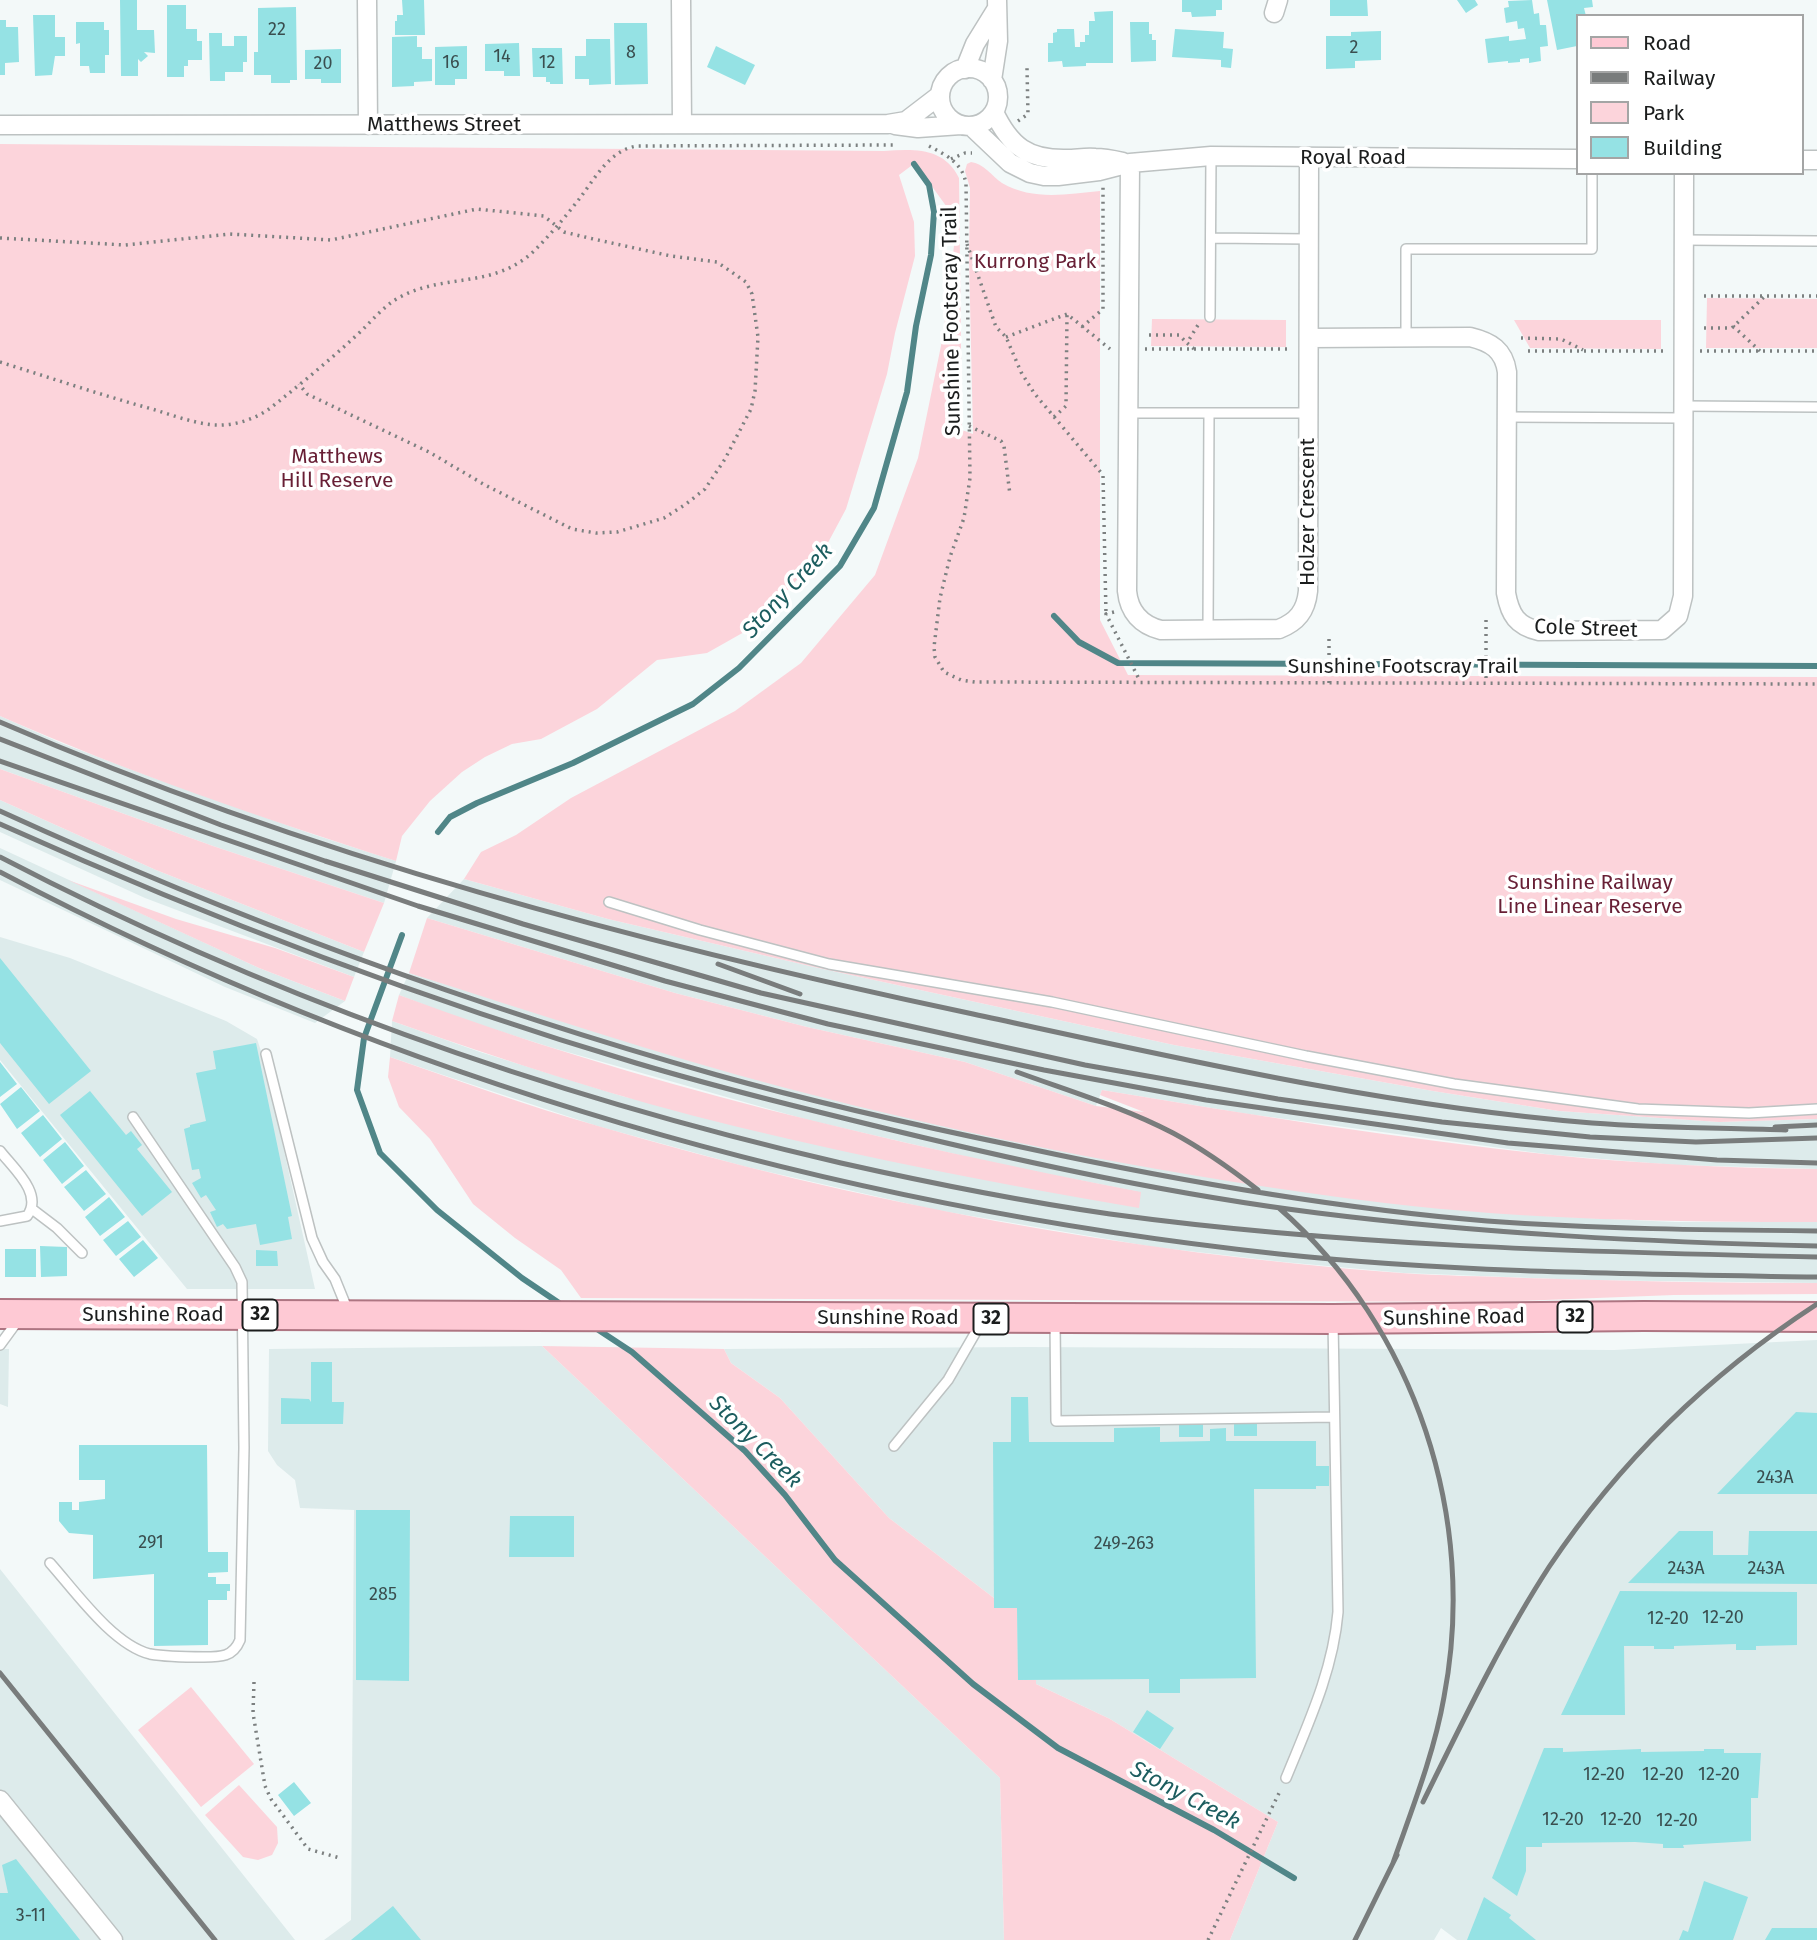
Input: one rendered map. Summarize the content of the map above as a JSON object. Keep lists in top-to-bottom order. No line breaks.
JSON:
{"streets":{"main road":["Sunshine Road","32"],"street":["Matthews Street","Royal Road","Holzer Crescent","Cole Street"],"path":["Sunshine Footscray Trail"]},"crossings":[["Matthews Street","Royal Road"],["Royal Road","Holzer Crescent"],["Holzer Crescent","Cole Street"]],"water":["Stony Creek"],"parks":["Kurrong Park","Matthews Hill Reserve","Sunshine Railway Line Linear Reserve"],"house_numbers":["22","2","8","14","16","12","20","243A","291","249-263","243A","243A","285","12-20","12-20","12-20","12-20","12-20","12-20","12-20","12-20","3-11"],"legend":["Road","Railway","Park","Building"]}
